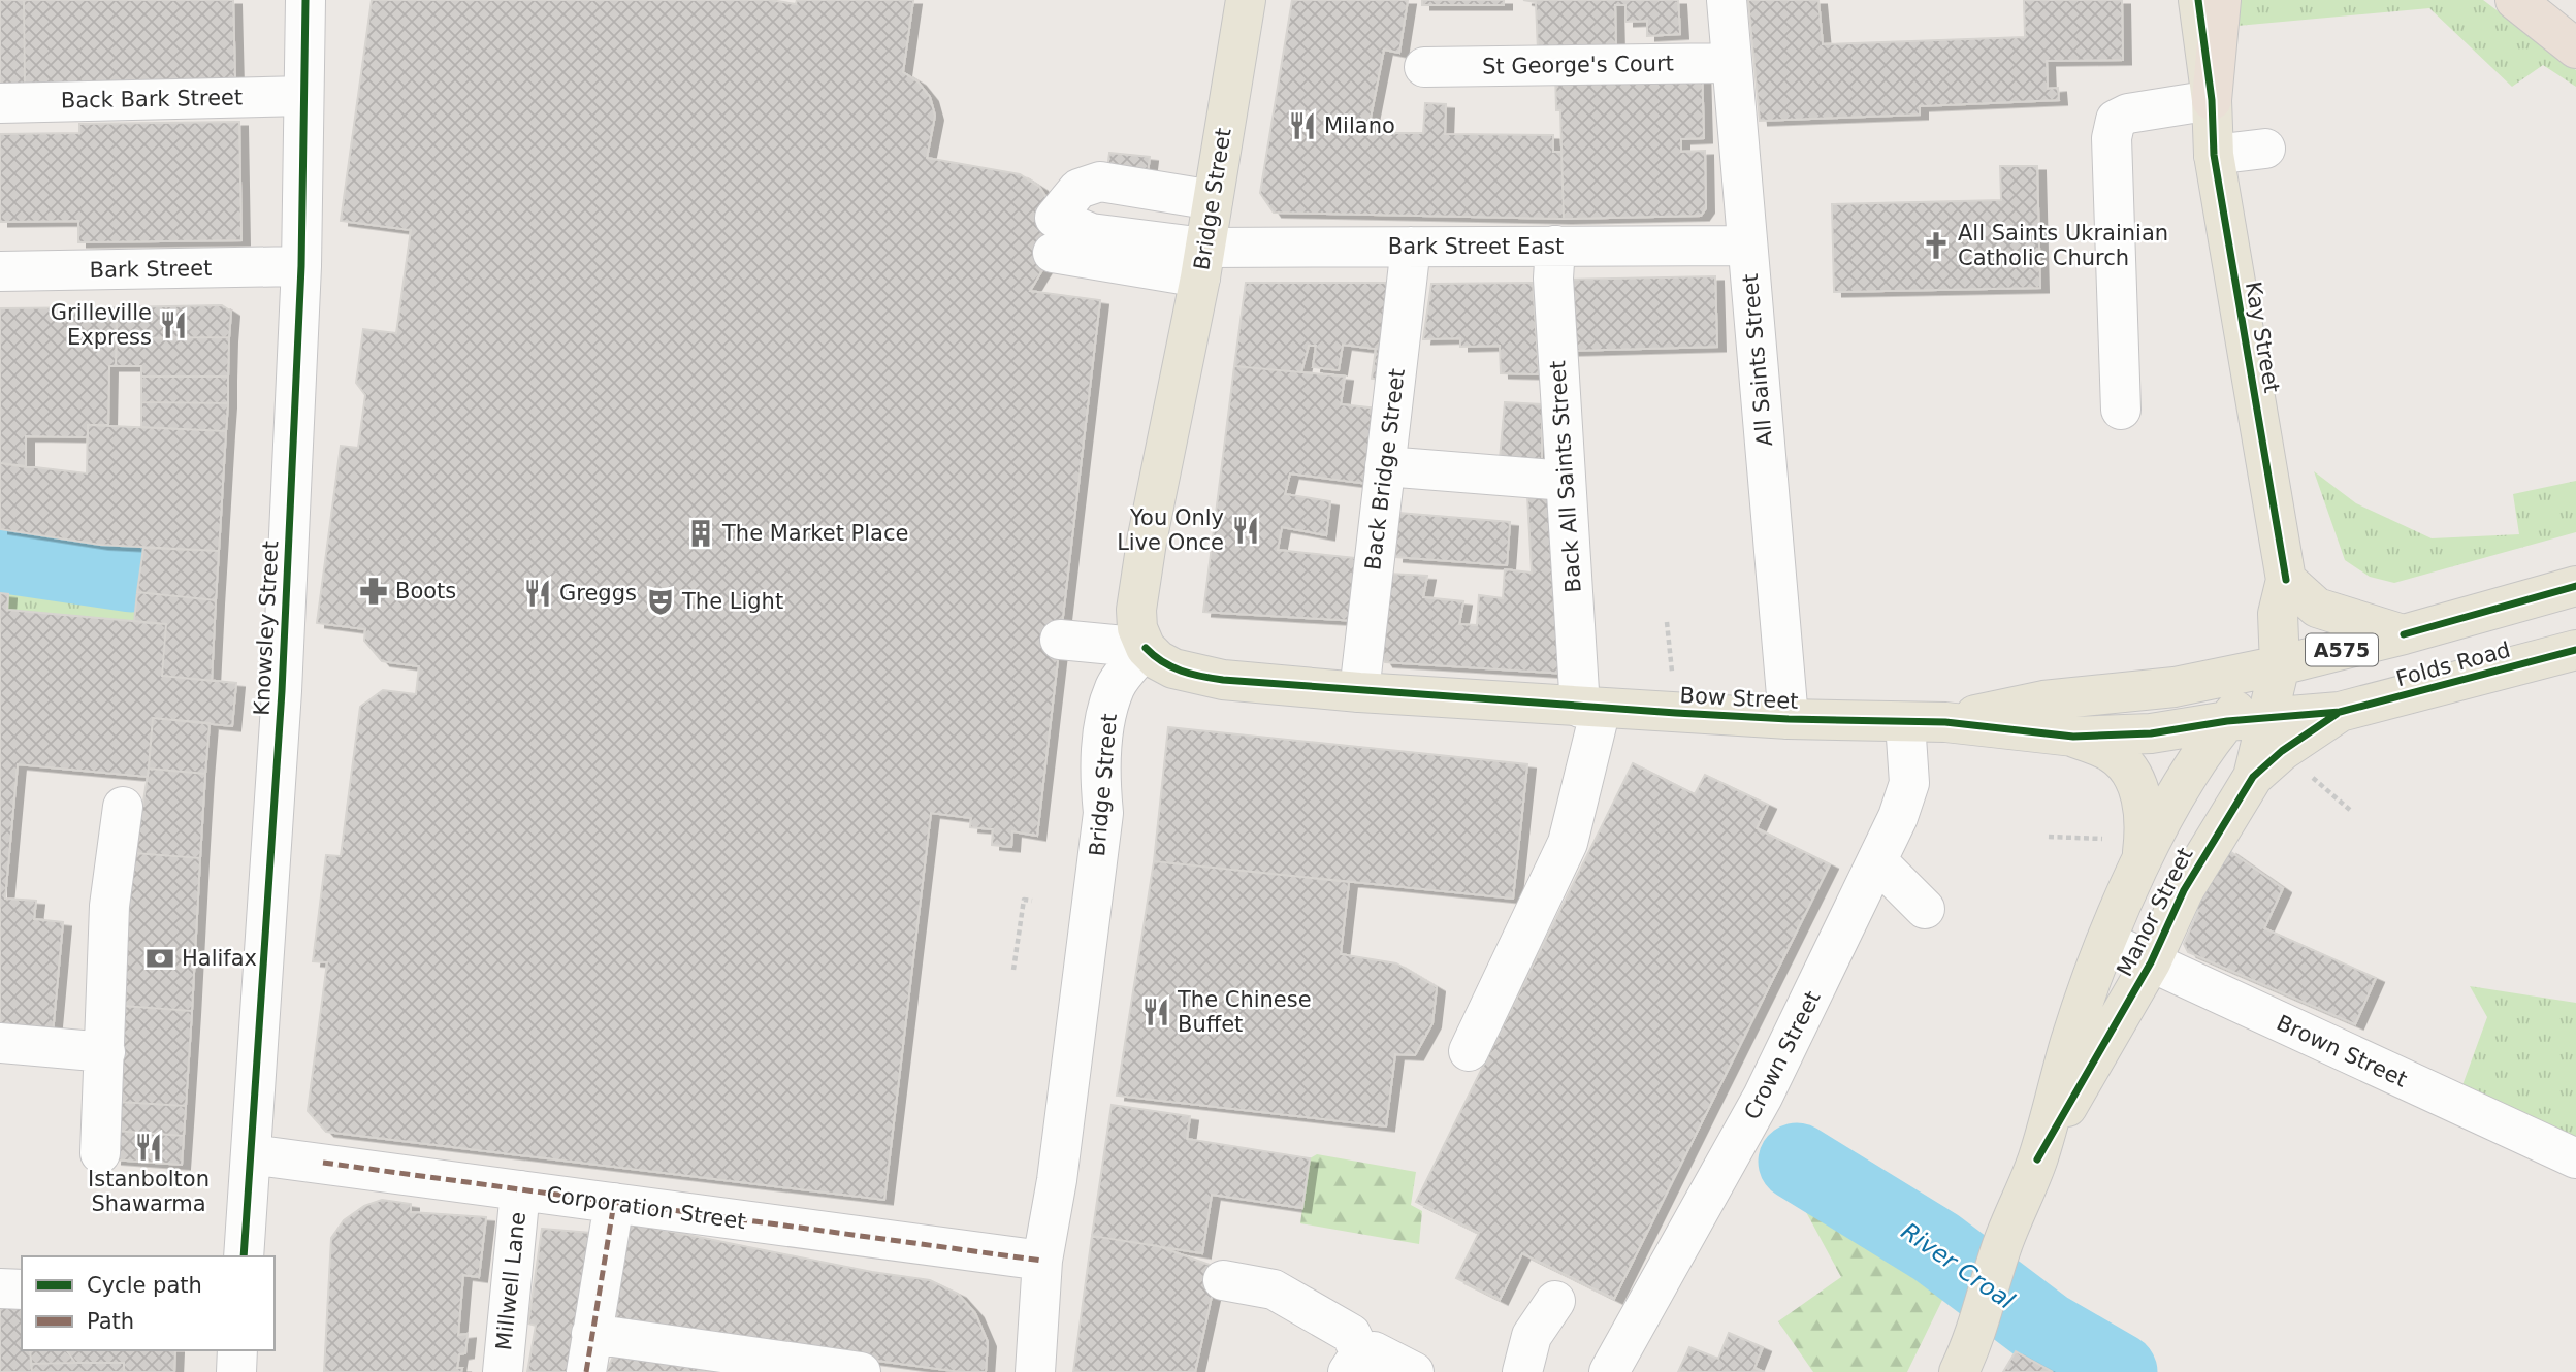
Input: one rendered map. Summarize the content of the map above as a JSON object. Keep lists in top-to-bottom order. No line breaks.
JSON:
{"streets":{"main road":["Bridge Street","Kay Street","A575","Folds Road","Bow Street","Manor Street"],"street":["St George's Court","Back Bark Street","Bark Street East","Bark Street","All Saints Street","Back Bridge Street","Back All Saints Street","Knowsley Street","Brown Street","Crown Street","Corporation Street","Millwell Lane"]},"crossings":[["St George's Court","All Saints Street"],["Back Bark Street","Knowsley Street"],["Bridge Street","Bark Street East"],["Bridge Street","Bow Street"],["Bridge Street","Corporation Street"],["Bark Street East","All Saints Street"],["Bark Street East","Back Bridge Street"],["Bark Street East","Back All Saints Street"],["Bark Street","Knowsley Street"],["Kay Street","A575"],["Kay Street","Folds Road"],["Kay Street","Bow Street"],["Kay Street","Manor Street"],["All Saints Street","Bow Street"],["Back Bridge Street","Bow Street"],["Back All Saints Street","Bow Street"],["Knowsley Street","Corporation Street"],["A575","Folds Road"],["A575","Bow Street"],["A575","Manor Street"],["Folds Road","Bow Street"],["Folds Road","Manor Street"],["Bow Street","Manor Street"],["Bow Street","Crown Street"],["Manor Street","Brown Street"],["Corporation Street","Millwell Lane"]],"water":["River Croal"],"places":{"restaurant":["Milano","Grilleville Express","You Only Live Once","Greggs","The Chinese Buffet","Istanbolton Shawarma"],"church":["All Saints Ukrainian Catholic Church"],"building":["The Market Place"],"pharmacy":["Boots"],"theatre":["The Light"],"bank":["Halifax"]},"legend":["Cycle path","Path"]}
